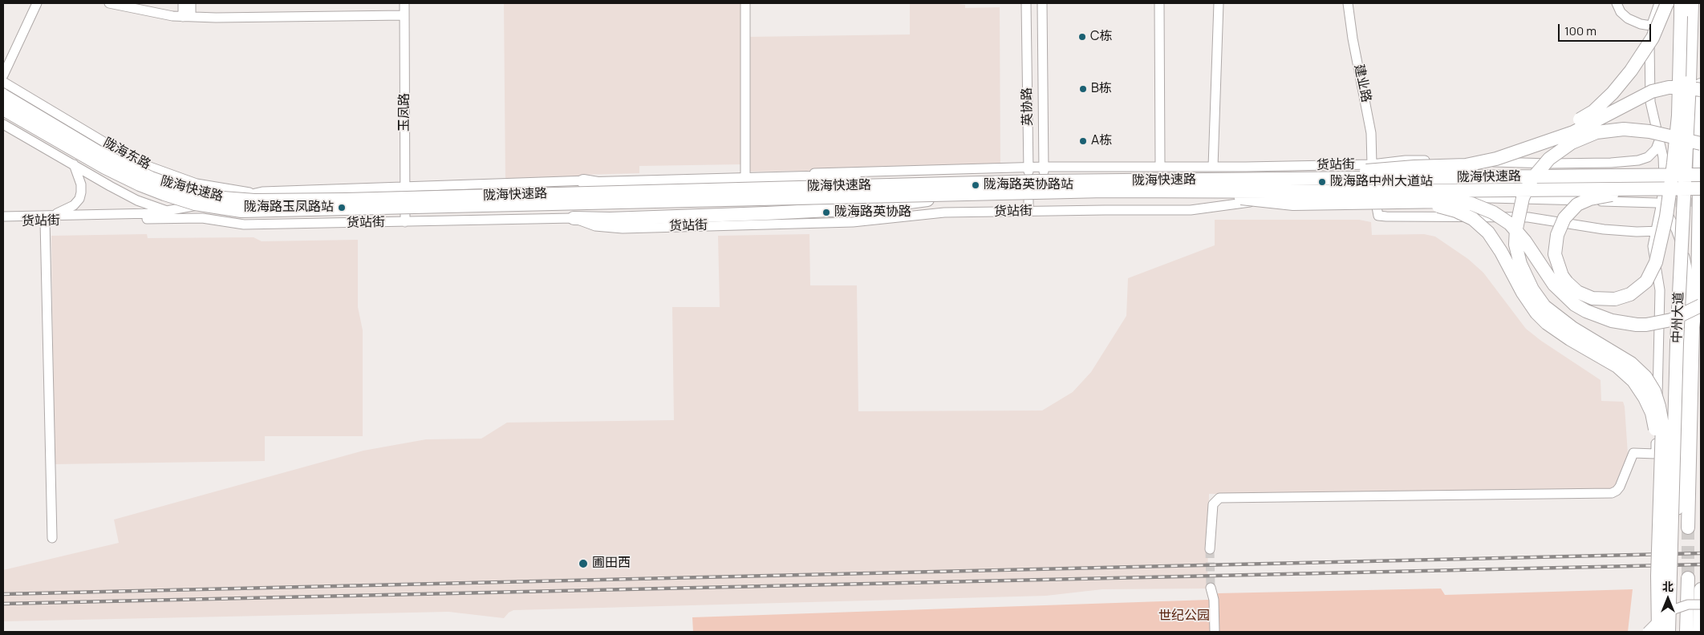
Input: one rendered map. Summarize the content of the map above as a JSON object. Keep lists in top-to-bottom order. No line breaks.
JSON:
{"streets":{"highway":["陇海快速路","中州大道"],"street":["建业路","英协路","玉凤路","陇海东路","货站街"]},"crossings":[["建业路","货站街"],["英协路","货站街"],["玉凤路","货站街"],["陇海东路","货站街"]],"parks":["世纪公园"],"places":["C栋","B栋","A栋","陇海路中州大道站","陇海路英协路站","陇海路玉凤路站","陇海路英协路","圃田西"],"scale_bar":"100 m","north":"top"}
